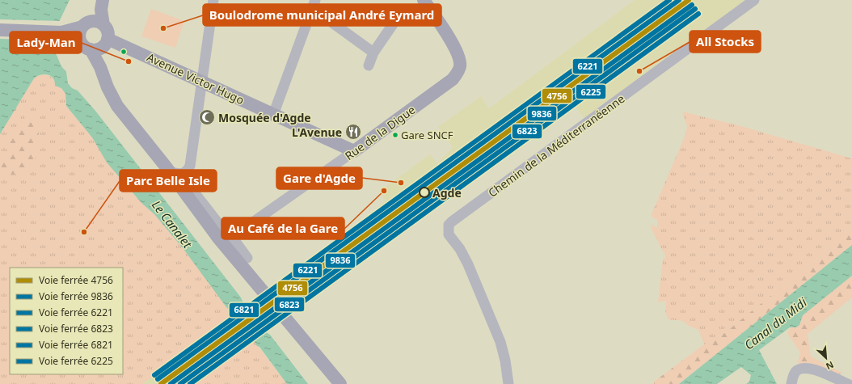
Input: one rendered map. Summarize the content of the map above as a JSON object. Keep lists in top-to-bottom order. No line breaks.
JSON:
{"streets":{"main road":["Avenue Victor Hugo","Rue de la Digue"],"street":["Chemin de la Méditerranéenne"]},"crossings":[["Avenue Victor Hugo","Rue de la Digue"]],"water":["Le Canalet","Canal du Midi"],"places":{"other":["Boulodrome municipal André Eymard","Lady-Man","All Stocks","Gare SNCF","Gare d'Agde","Au Café de la Gare","Agde","Parc Belle Isle"],"mosque":["Mosquée d'Agde"],"restaurant":["L'Avenue"]},"lines":["rail line 4756","rail line 6221","rail line 6821","rail line 9836","rail line 6823","rail line 6225"],"legend":["Voie ferrée 4756","Voie ferrée 9836","Voie ferrée 6221","Voie ferrée 6823","Voie ferrée 6821","Voie ferrée 6225"],"north":"bottom right"}
